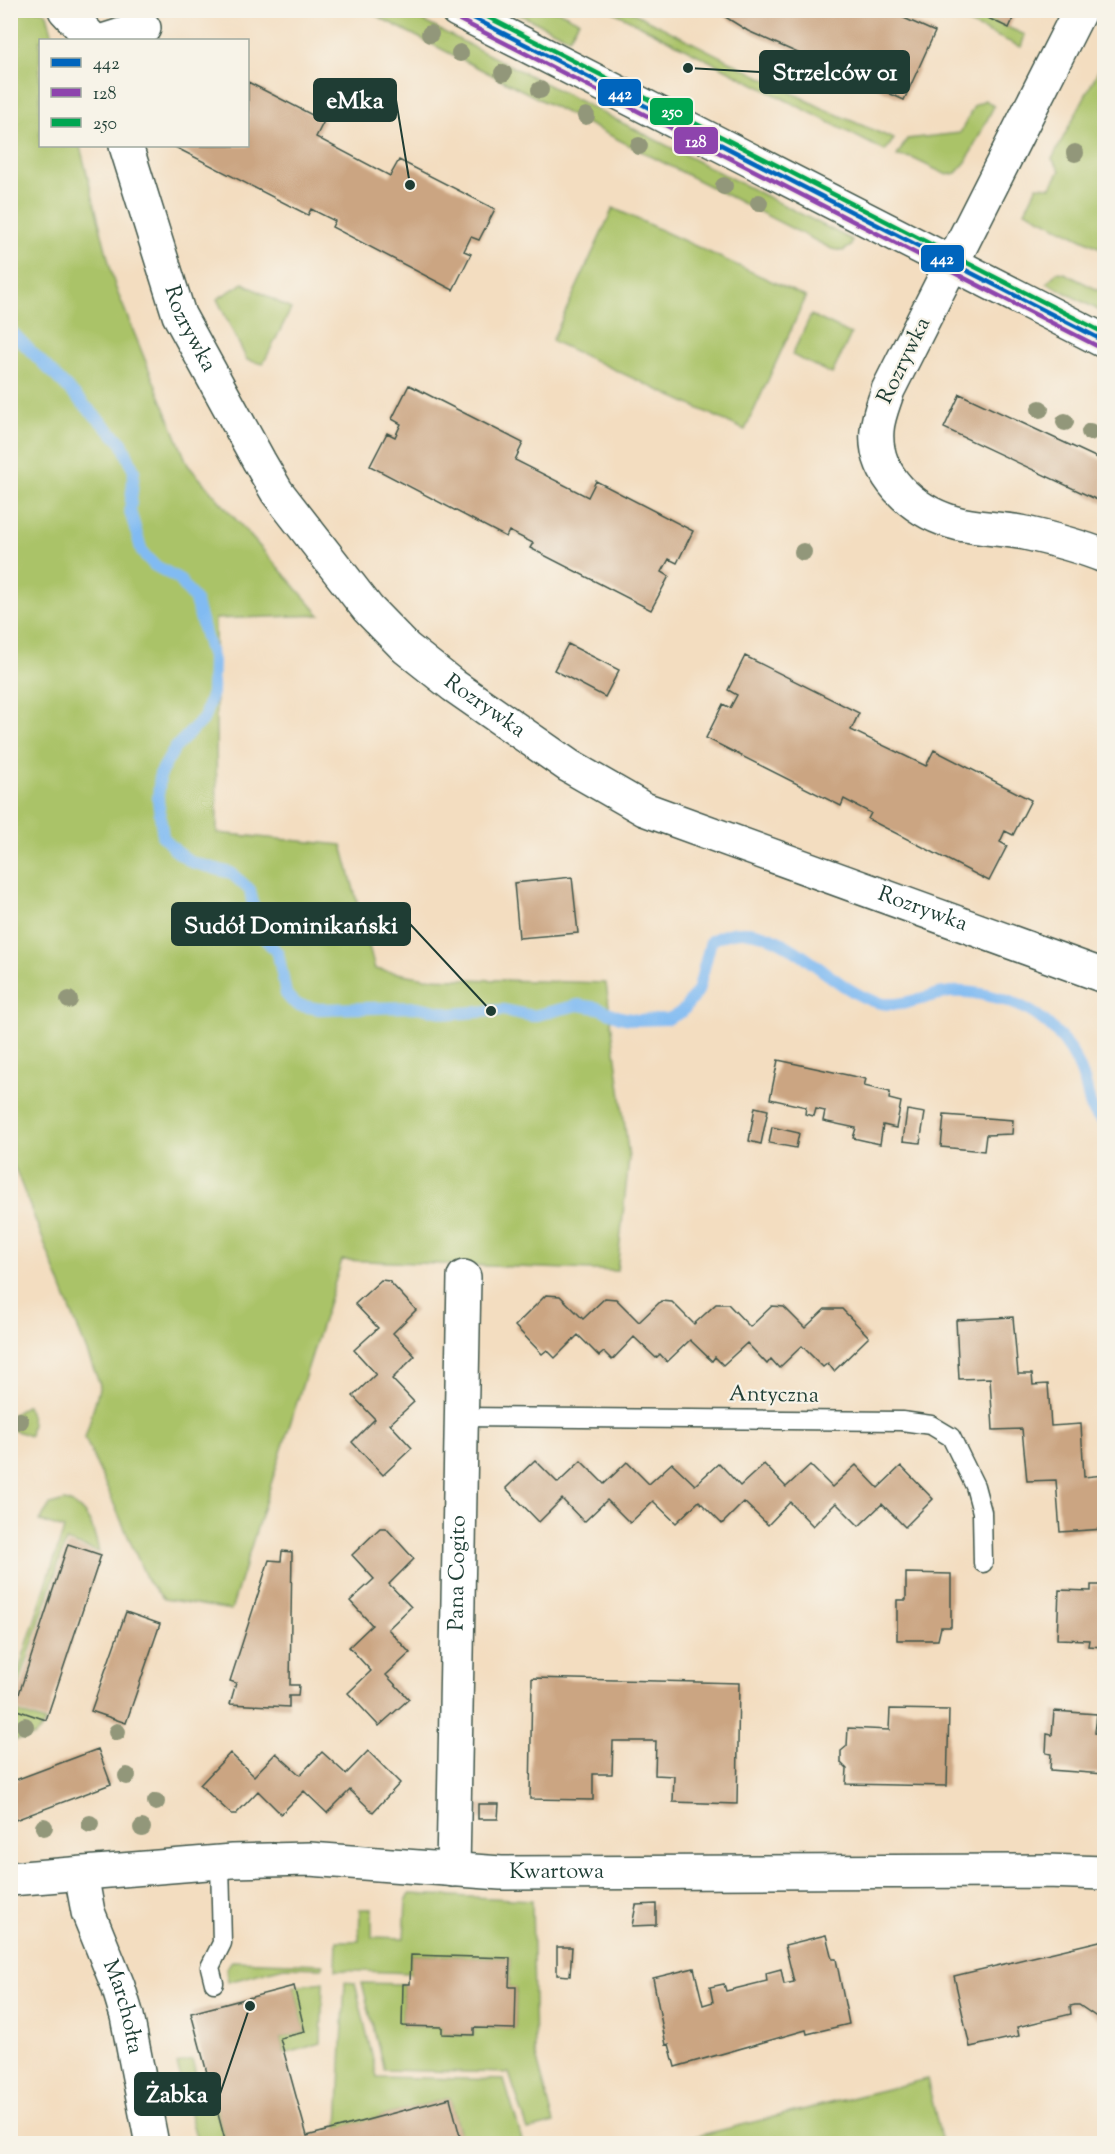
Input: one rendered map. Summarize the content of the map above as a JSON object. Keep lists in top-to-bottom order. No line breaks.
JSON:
{"streets":{"street":["Rozrywka","Pana Cogito","Kwartowa","Marchołta"],"lane":["Antyczna"]},"crossings":[["Antyczna","Pana Cogito"],["Pana Cogito","Kwartowa"],["Kwartowa","Marchołta"]],"places":["Strzelców 01","eMka","Sudół Dominikański","Żabka"],"lines":["transit line 442","transit line 250","transit line 128"],"legend":["442","128","250"]}
